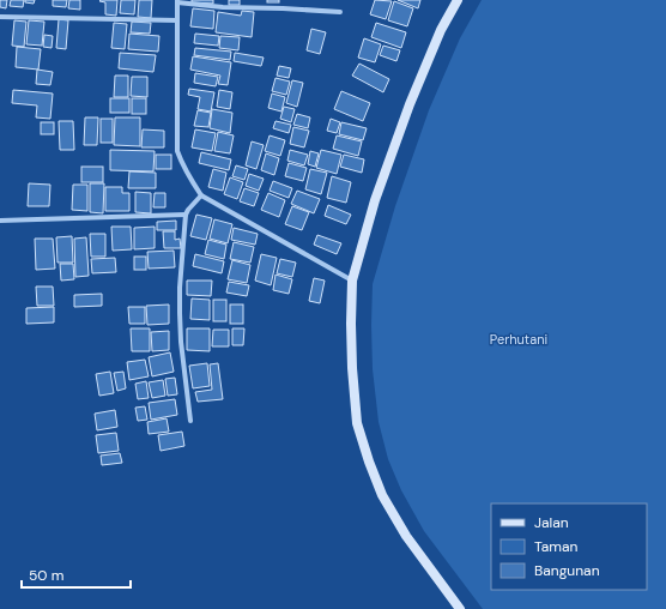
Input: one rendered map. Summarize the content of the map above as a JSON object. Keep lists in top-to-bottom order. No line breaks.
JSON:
{"parks":["Perhutani"],"legend":["Jalan","Taman","Bangunan"],"scale_bar":"50 m"}
